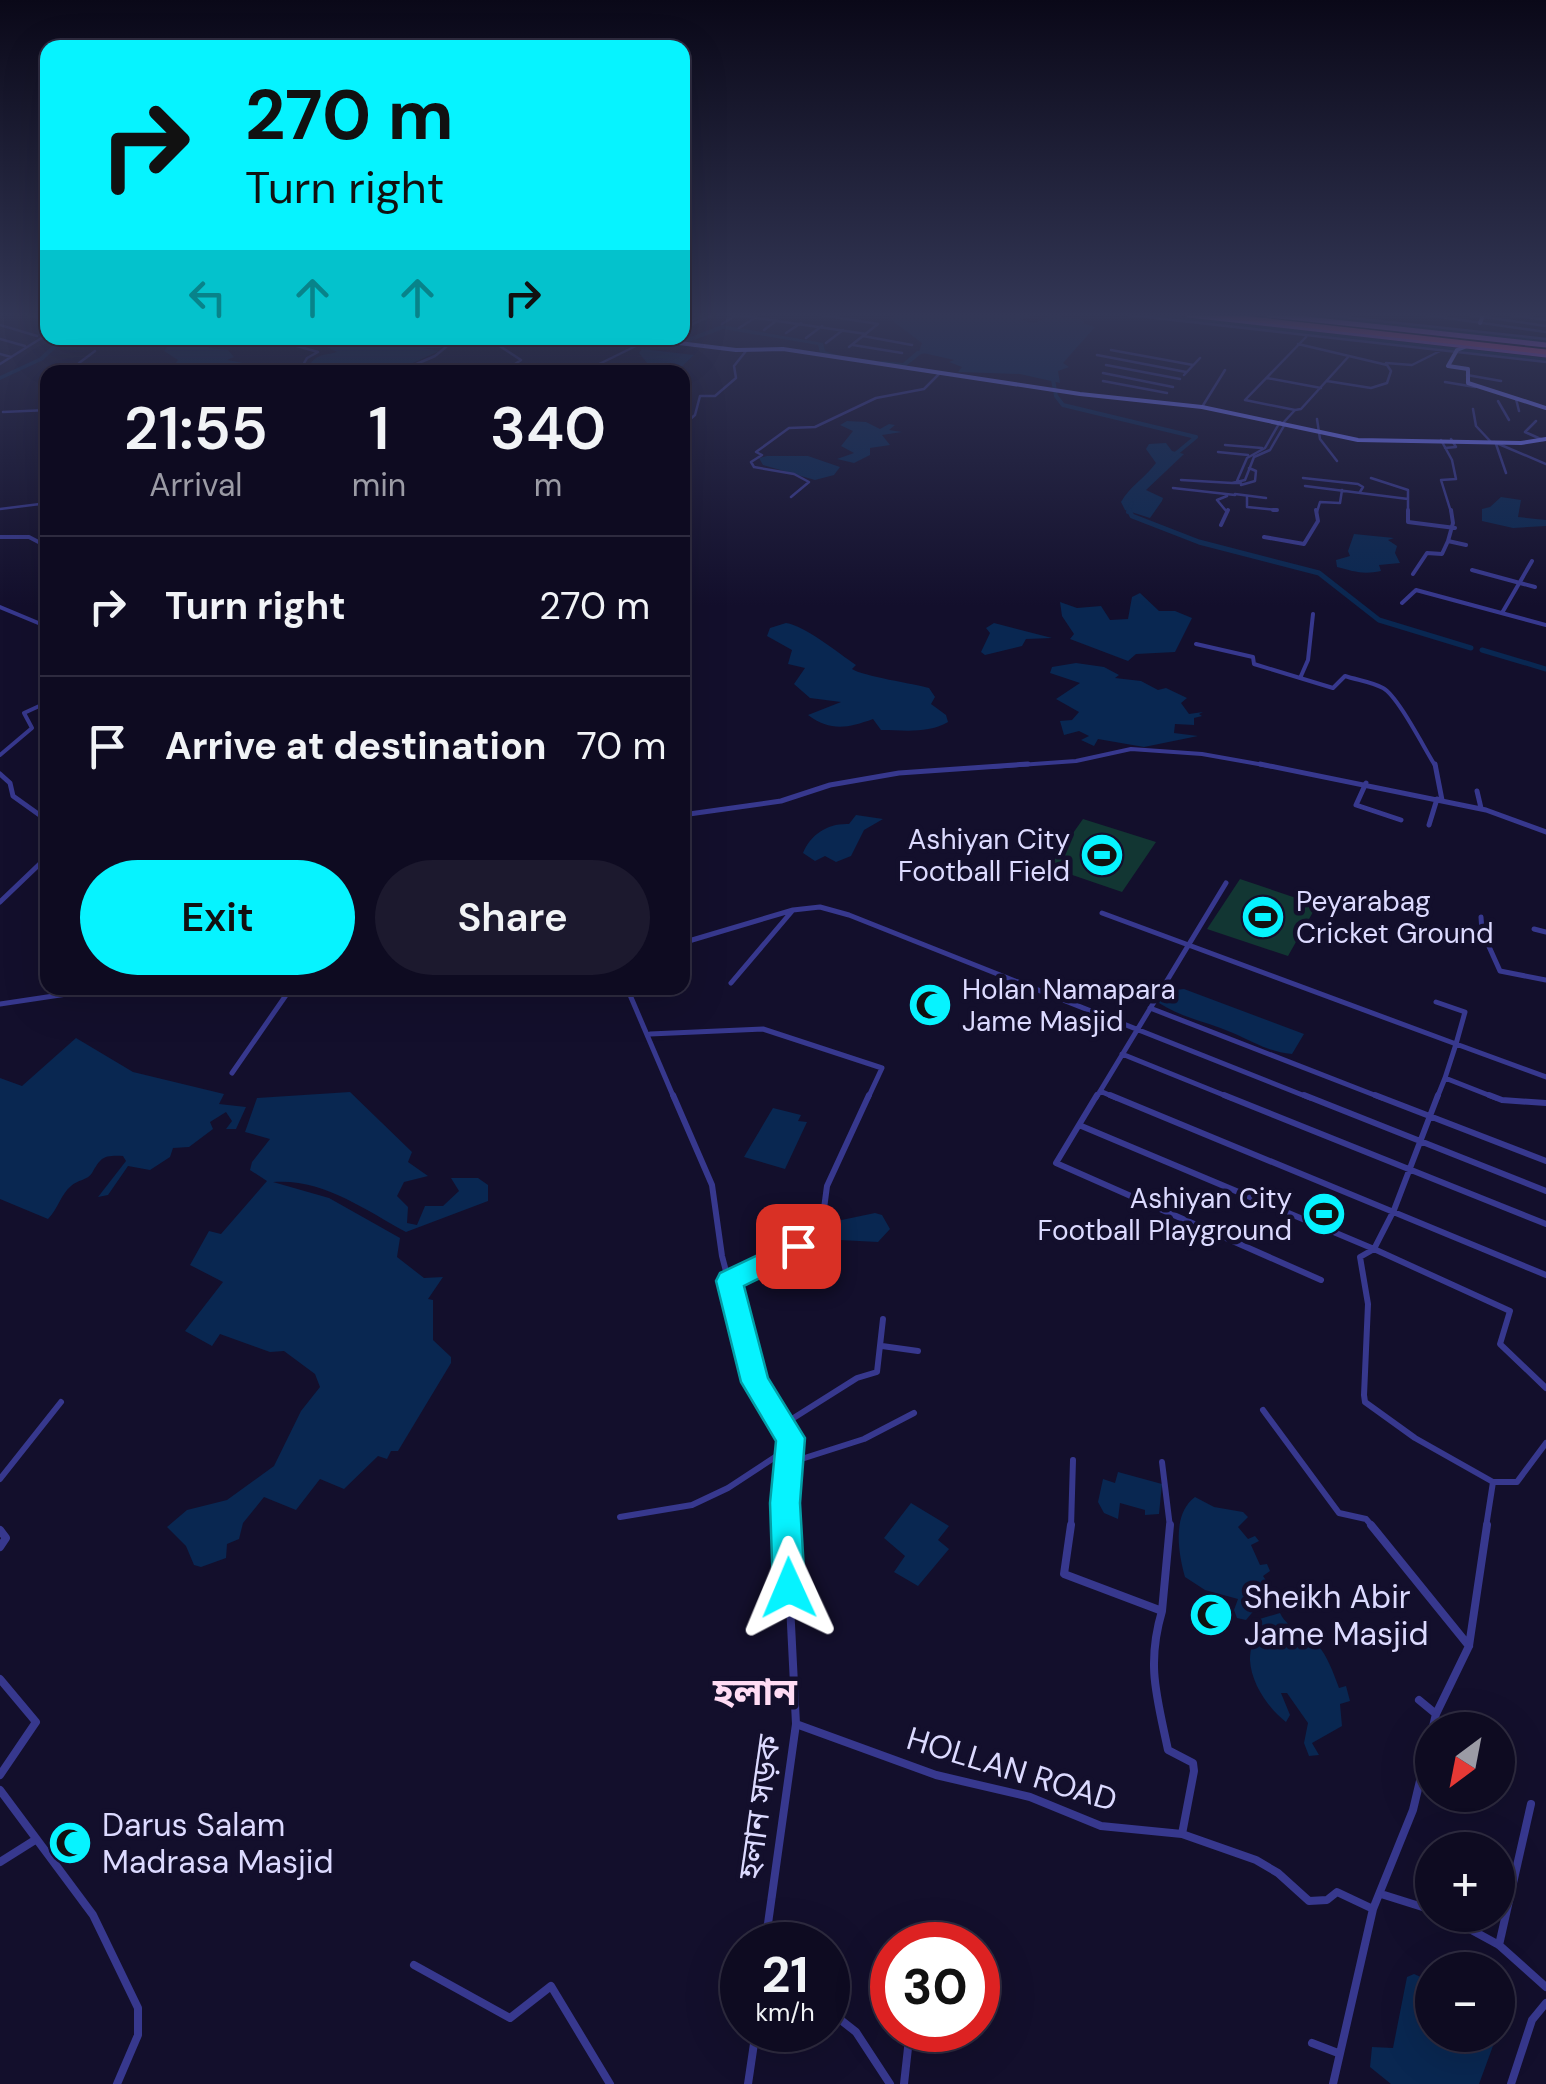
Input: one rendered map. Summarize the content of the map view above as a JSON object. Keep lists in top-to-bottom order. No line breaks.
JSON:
{"streets":{"street":["HOLLAN ROAD","হলান সড়ক"]},"crossings":[["HOLLAN ROAD","হলান সড়ক"]],"districts":["হলান"],"places":{"sports":["Ashiyan City Football Field","Peyarabag Cricket Ground","Ashiyan City Football Playground"],"mosque":["Holan Namapara Jame Masjid","Sheikh Abir Jame Masjid","Darus Salam Madrasa Masjid"]},"north":"bottom left","page":{"turn":["270 m","Turn right"],"eta":["21:55","Arrival","1","min","340","m"],"list":[{"name":"Turn right","value":"270 m"},{"name":"Arrive at destination","value":"70 m"}],"buttons":["Exit","Share"],"map_buttons":["+","−"],"speed":"21 km/h","limit":"30"}}
